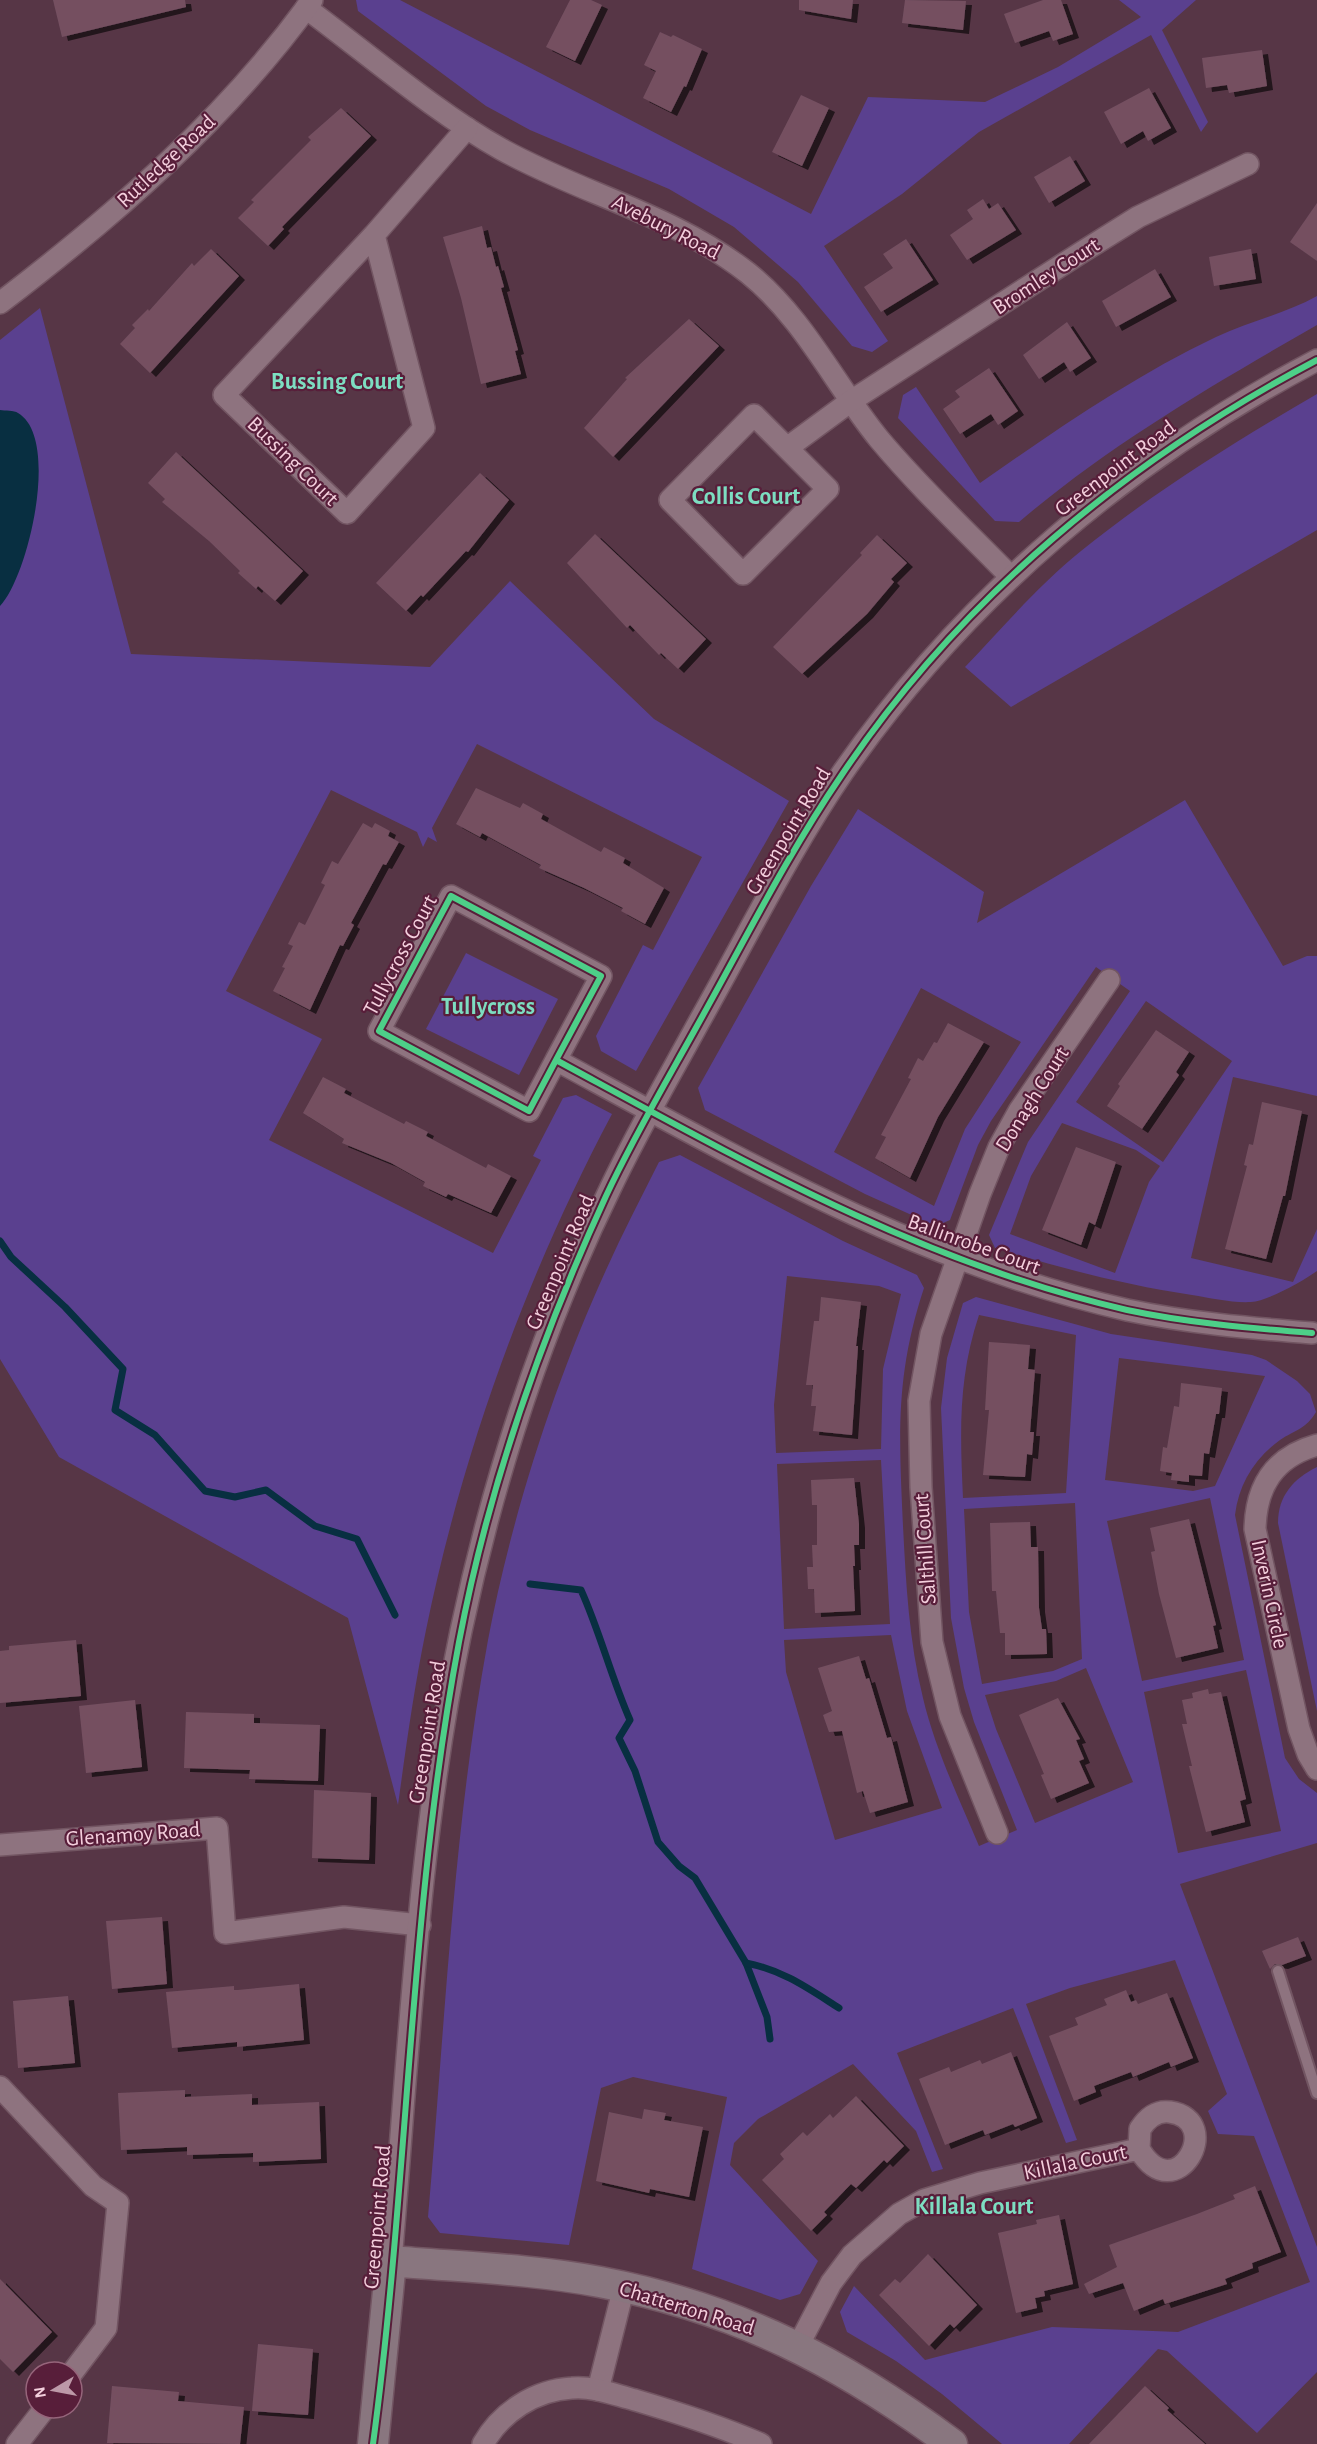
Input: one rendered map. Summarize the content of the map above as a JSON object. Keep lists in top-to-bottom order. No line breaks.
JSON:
{"streets":{"street":["Rutledge Road","Avebury Road","Bromley Court","Bussing Court","Greenpoint Road","Tullycross Court","Donagh Court","Ballinrobe Court","Salthill Court","Inverin Circle","Glenamoy Road","Killala Court","Chatterton Road"]},"crossings":[["Rutledge Road","Avebury Road"],["Avebury Road","Bromley Court"],["Avebury Road","Bussing Court"],["Avebury Road","Greenpoint Road"],["Greenpoint Road","Ballinrobe Court"],["Greenpoint Road","Glenamoy Road"],["Greenpoint Road","Chatterton Road"],["Donagh Court","Ballinrobe Court"],["Donagh Court","Salthill Court"],["Ballinrobe Court","Salthill Court"],["Killala Court","Chatterton Road"]],"districts":["Bussing Court","Collis Court","Tullycross","Killala Court"],"north":"left"}
